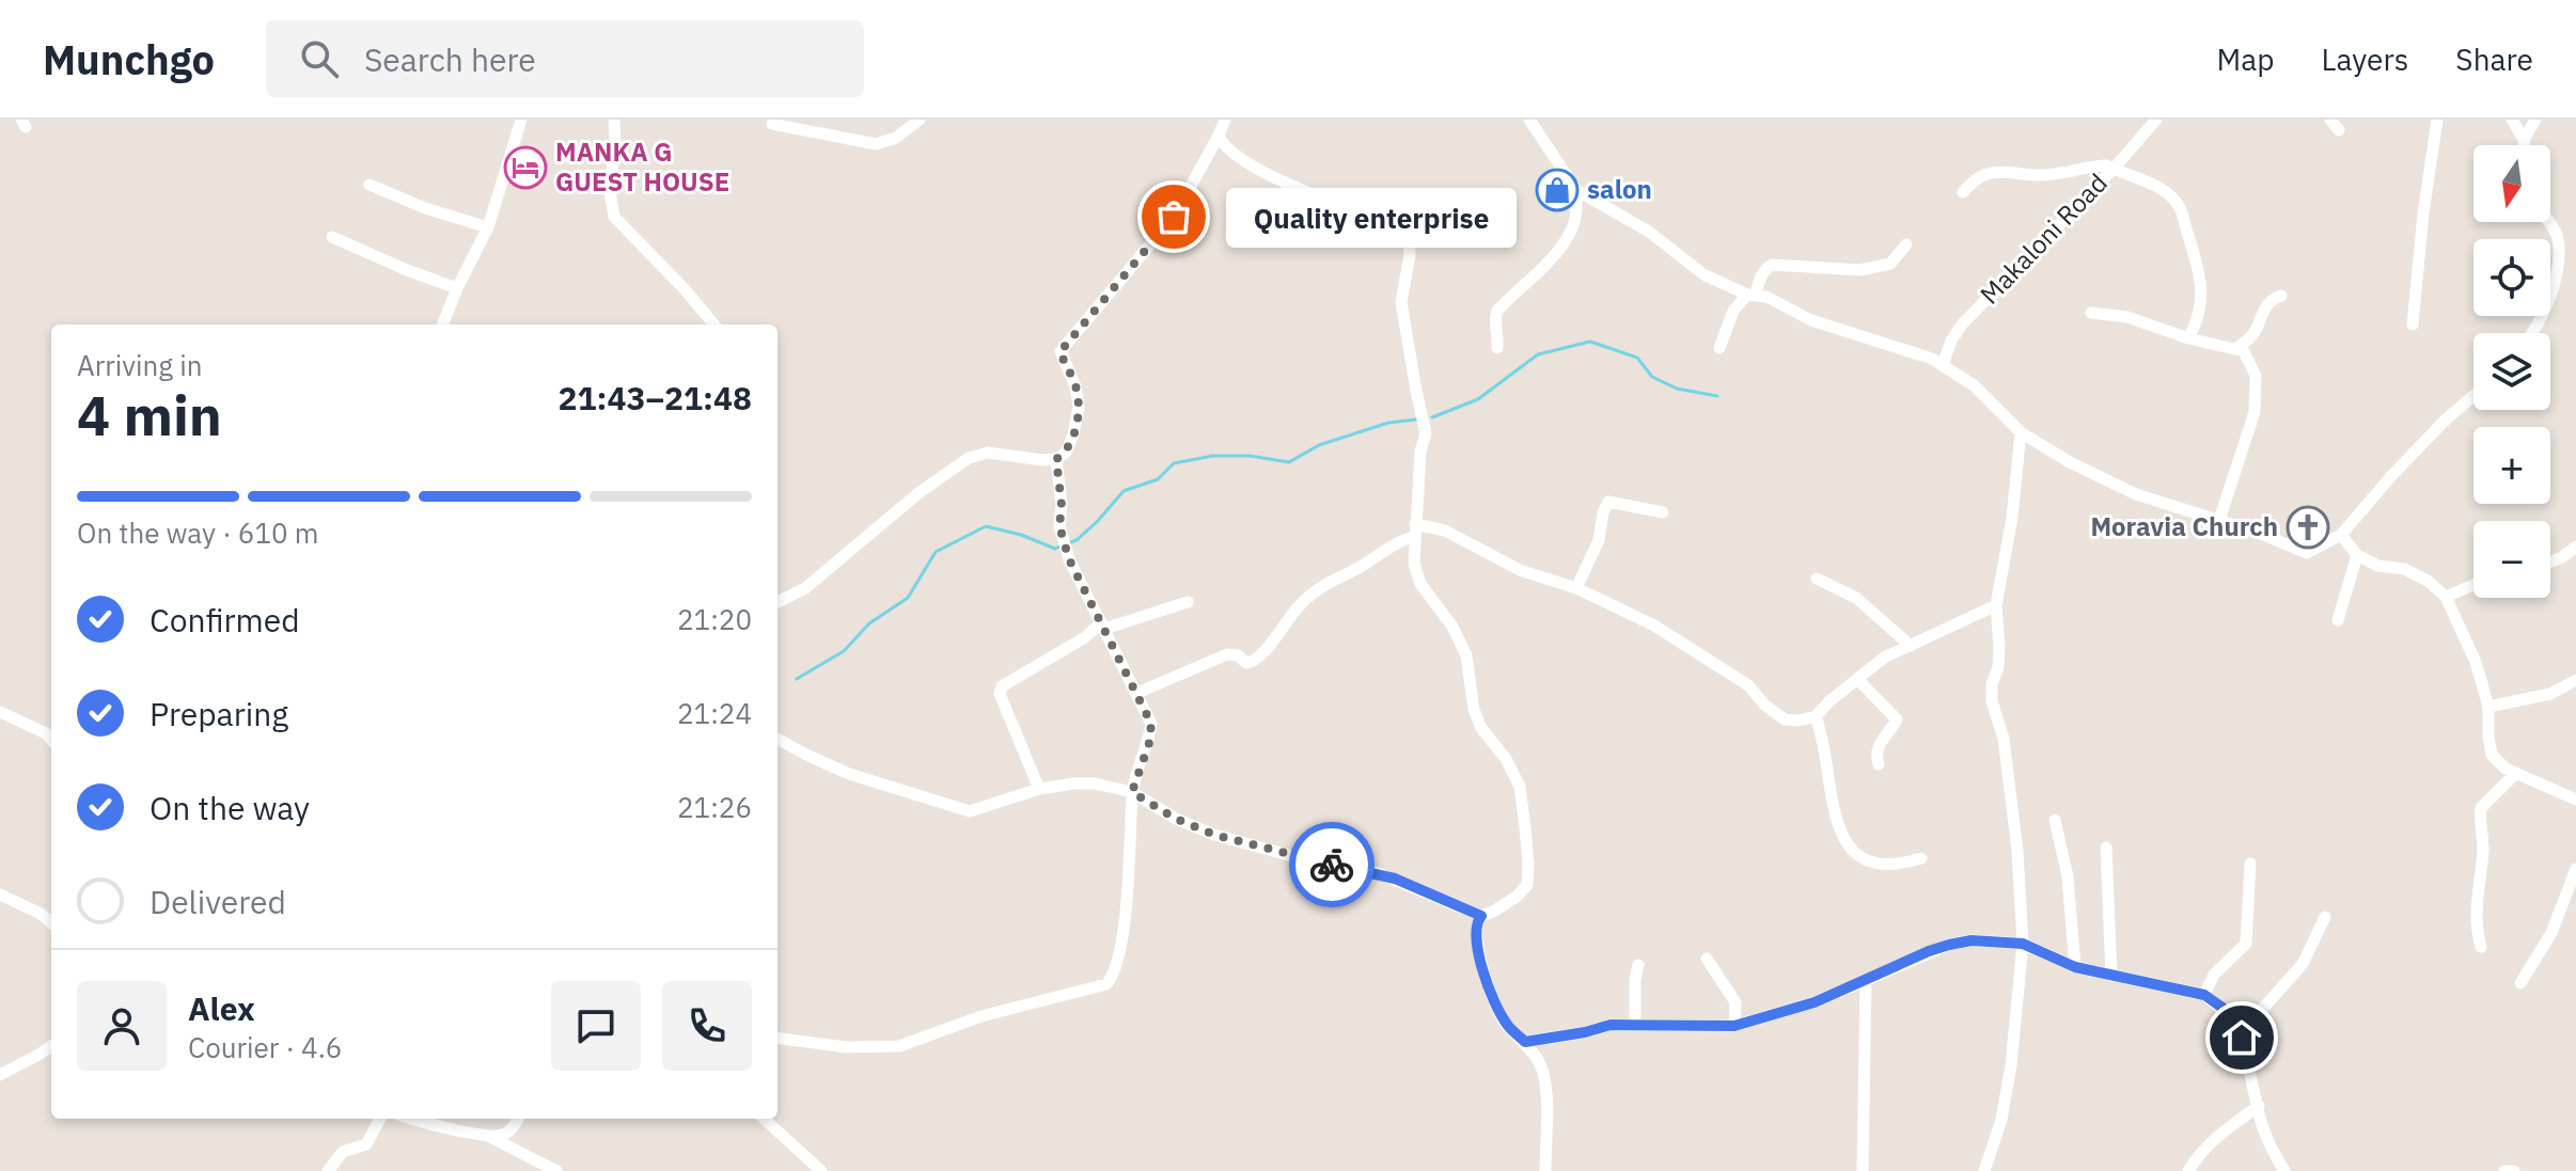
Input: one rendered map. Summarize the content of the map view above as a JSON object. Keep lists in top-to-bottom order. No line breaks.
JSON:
{"streets":{"street":["Makaloni Road"]},"places":{"hotel":["MANKA G GUEST HOUSE"],"shop":["salon"],"other":["Quality enterprise"],"church":["Moravia Church"]},"north":"bottom","page":{"header":"Munchgo","search":"Search here","nav":["Map","Layers","Share"],"map_buttons":["+","−"],"bubble":"Quality enterprise","heading":["4 min","Arriving in","21:43–21:48"],"panel":["Alex","Courier · 4.6"],"bar":"On the way · 610 m","list":[["Confirmed","21:20"],["Preparing","21:24"],["On the way","21:26"],"Delivered"]}}
